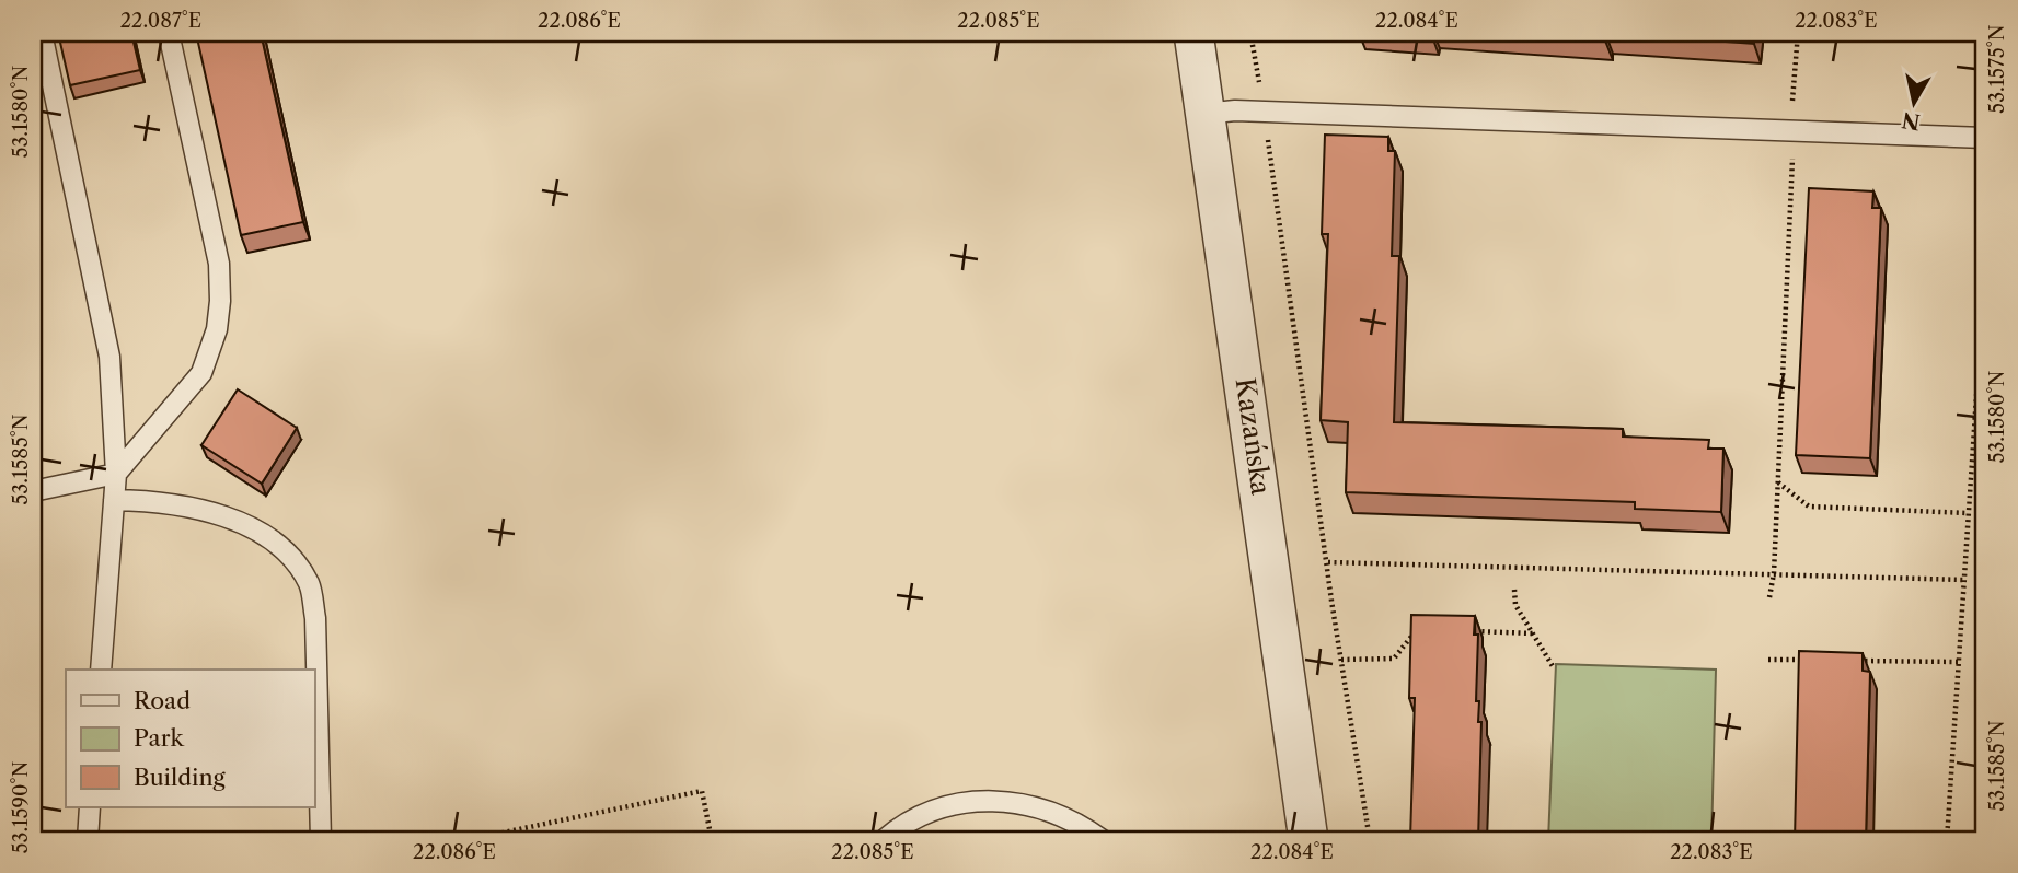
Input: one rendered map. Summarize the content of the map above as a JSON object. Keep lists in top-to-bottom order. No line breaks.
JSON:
{"streets":{"street":["Kazańska"]},"legend":["Road","Park","Building"],"north":"bottom","coordinates":["22.087°E","22.086°E","22.085°E","22.084°E","22.083°E","53.1575°N","53.1580°N","53.1585°N","53.1590°N"]}
